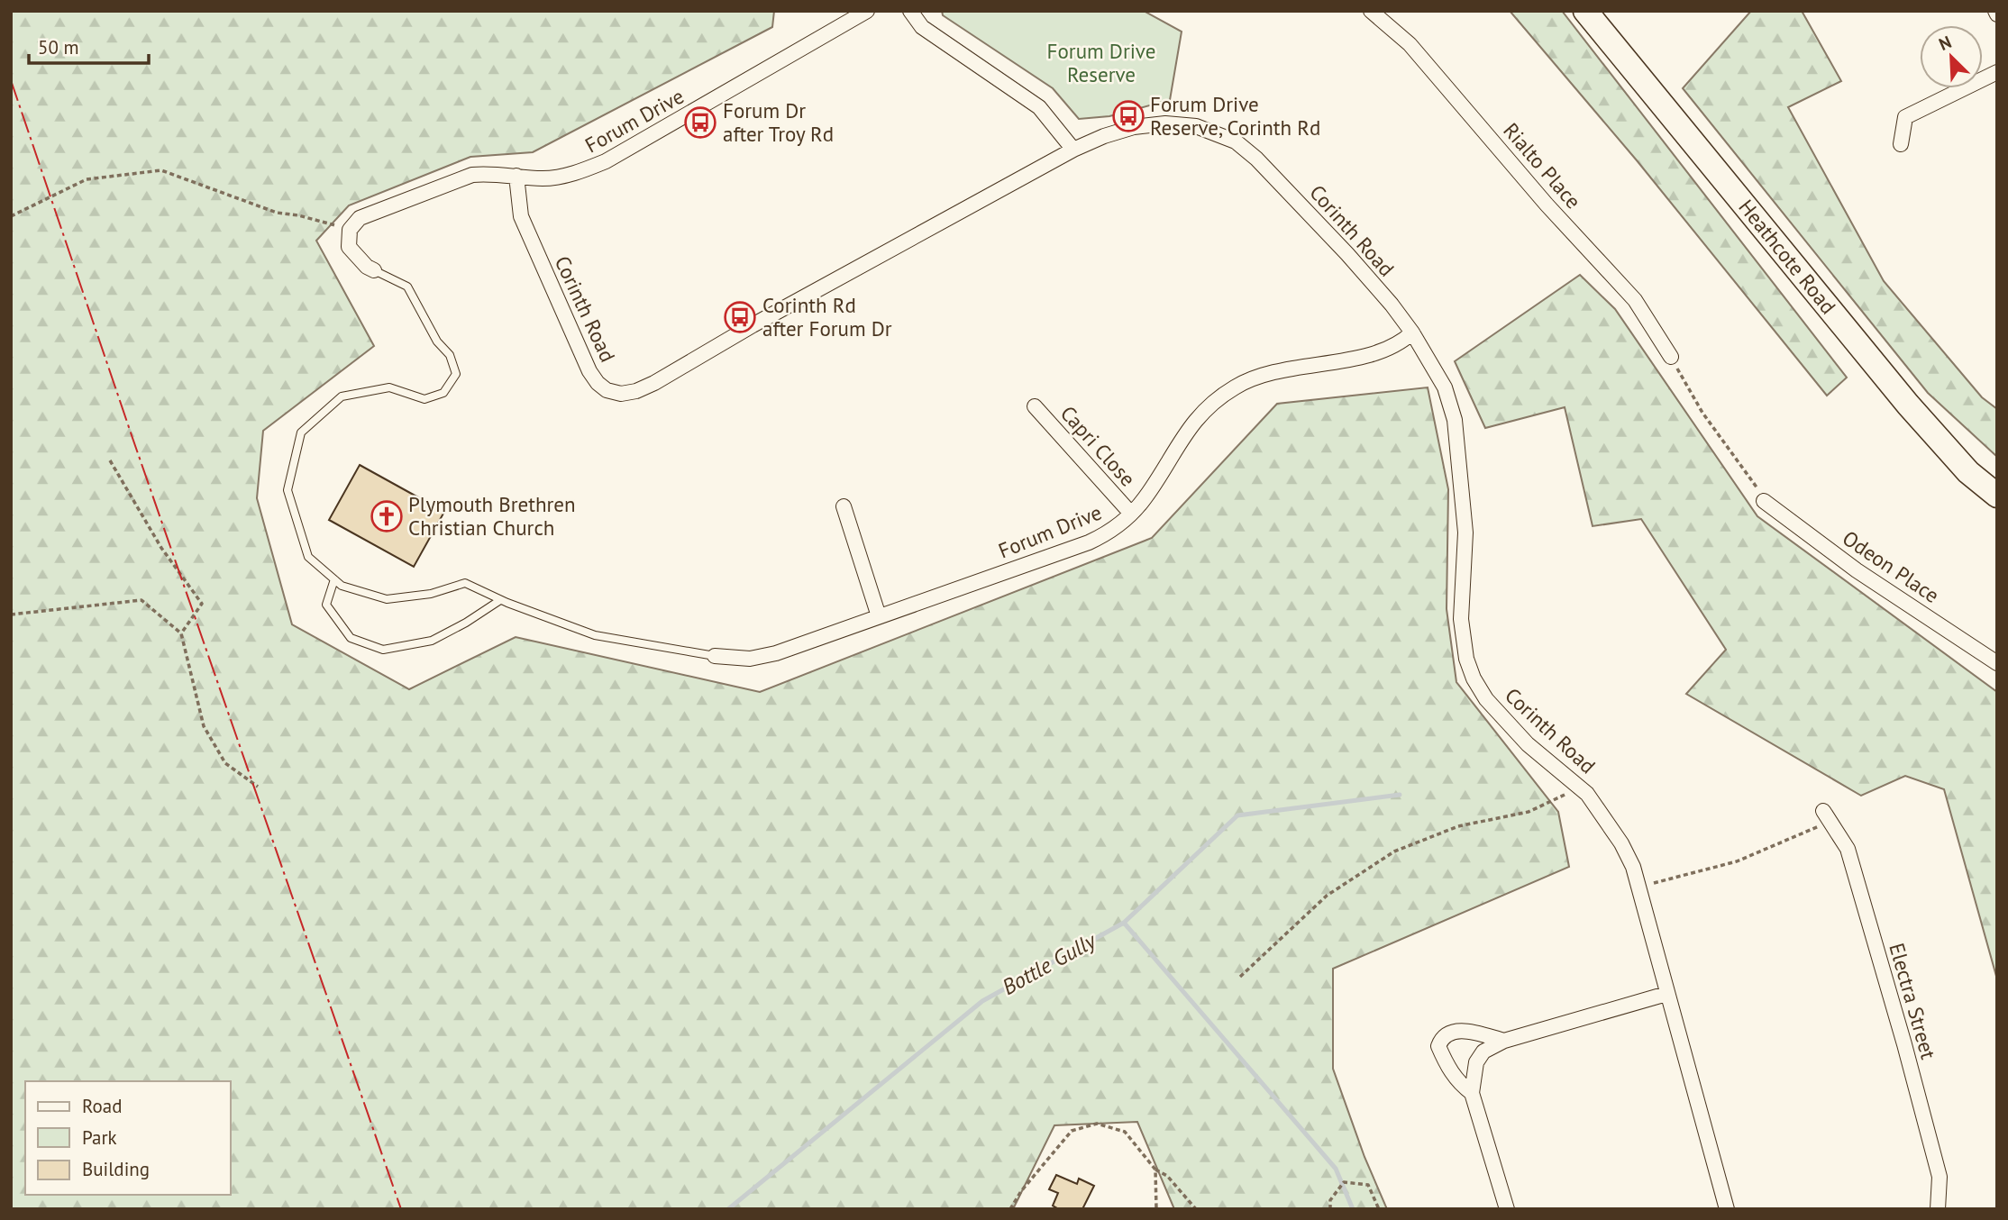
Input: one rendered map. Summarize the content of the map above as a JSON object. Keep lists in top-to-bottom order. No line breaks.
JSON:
{"streets":{"highway":["Heathcote Road"],"street":["Forum Drive","Rialto Place","Corinth Road","Capri Close","Odeon Place","Electra Street"]},"crossings":[["Forum Drive","Corinth Road"],["Forum Drive","Capri Close"]],"water":["Bottle Gully"],"parks":["Forum Drive Reserve"],"places":{"bus stop":["Forum Drive Reserve, Corinth Rd","Forum Dr after Troy Rd","Corinth Rd after Forum Dr"],"church":["Plymouth Brethren Christian Church"]},"legend":["Road","Park","Building"],"scale_bar":"50 m","north":"top left"}
